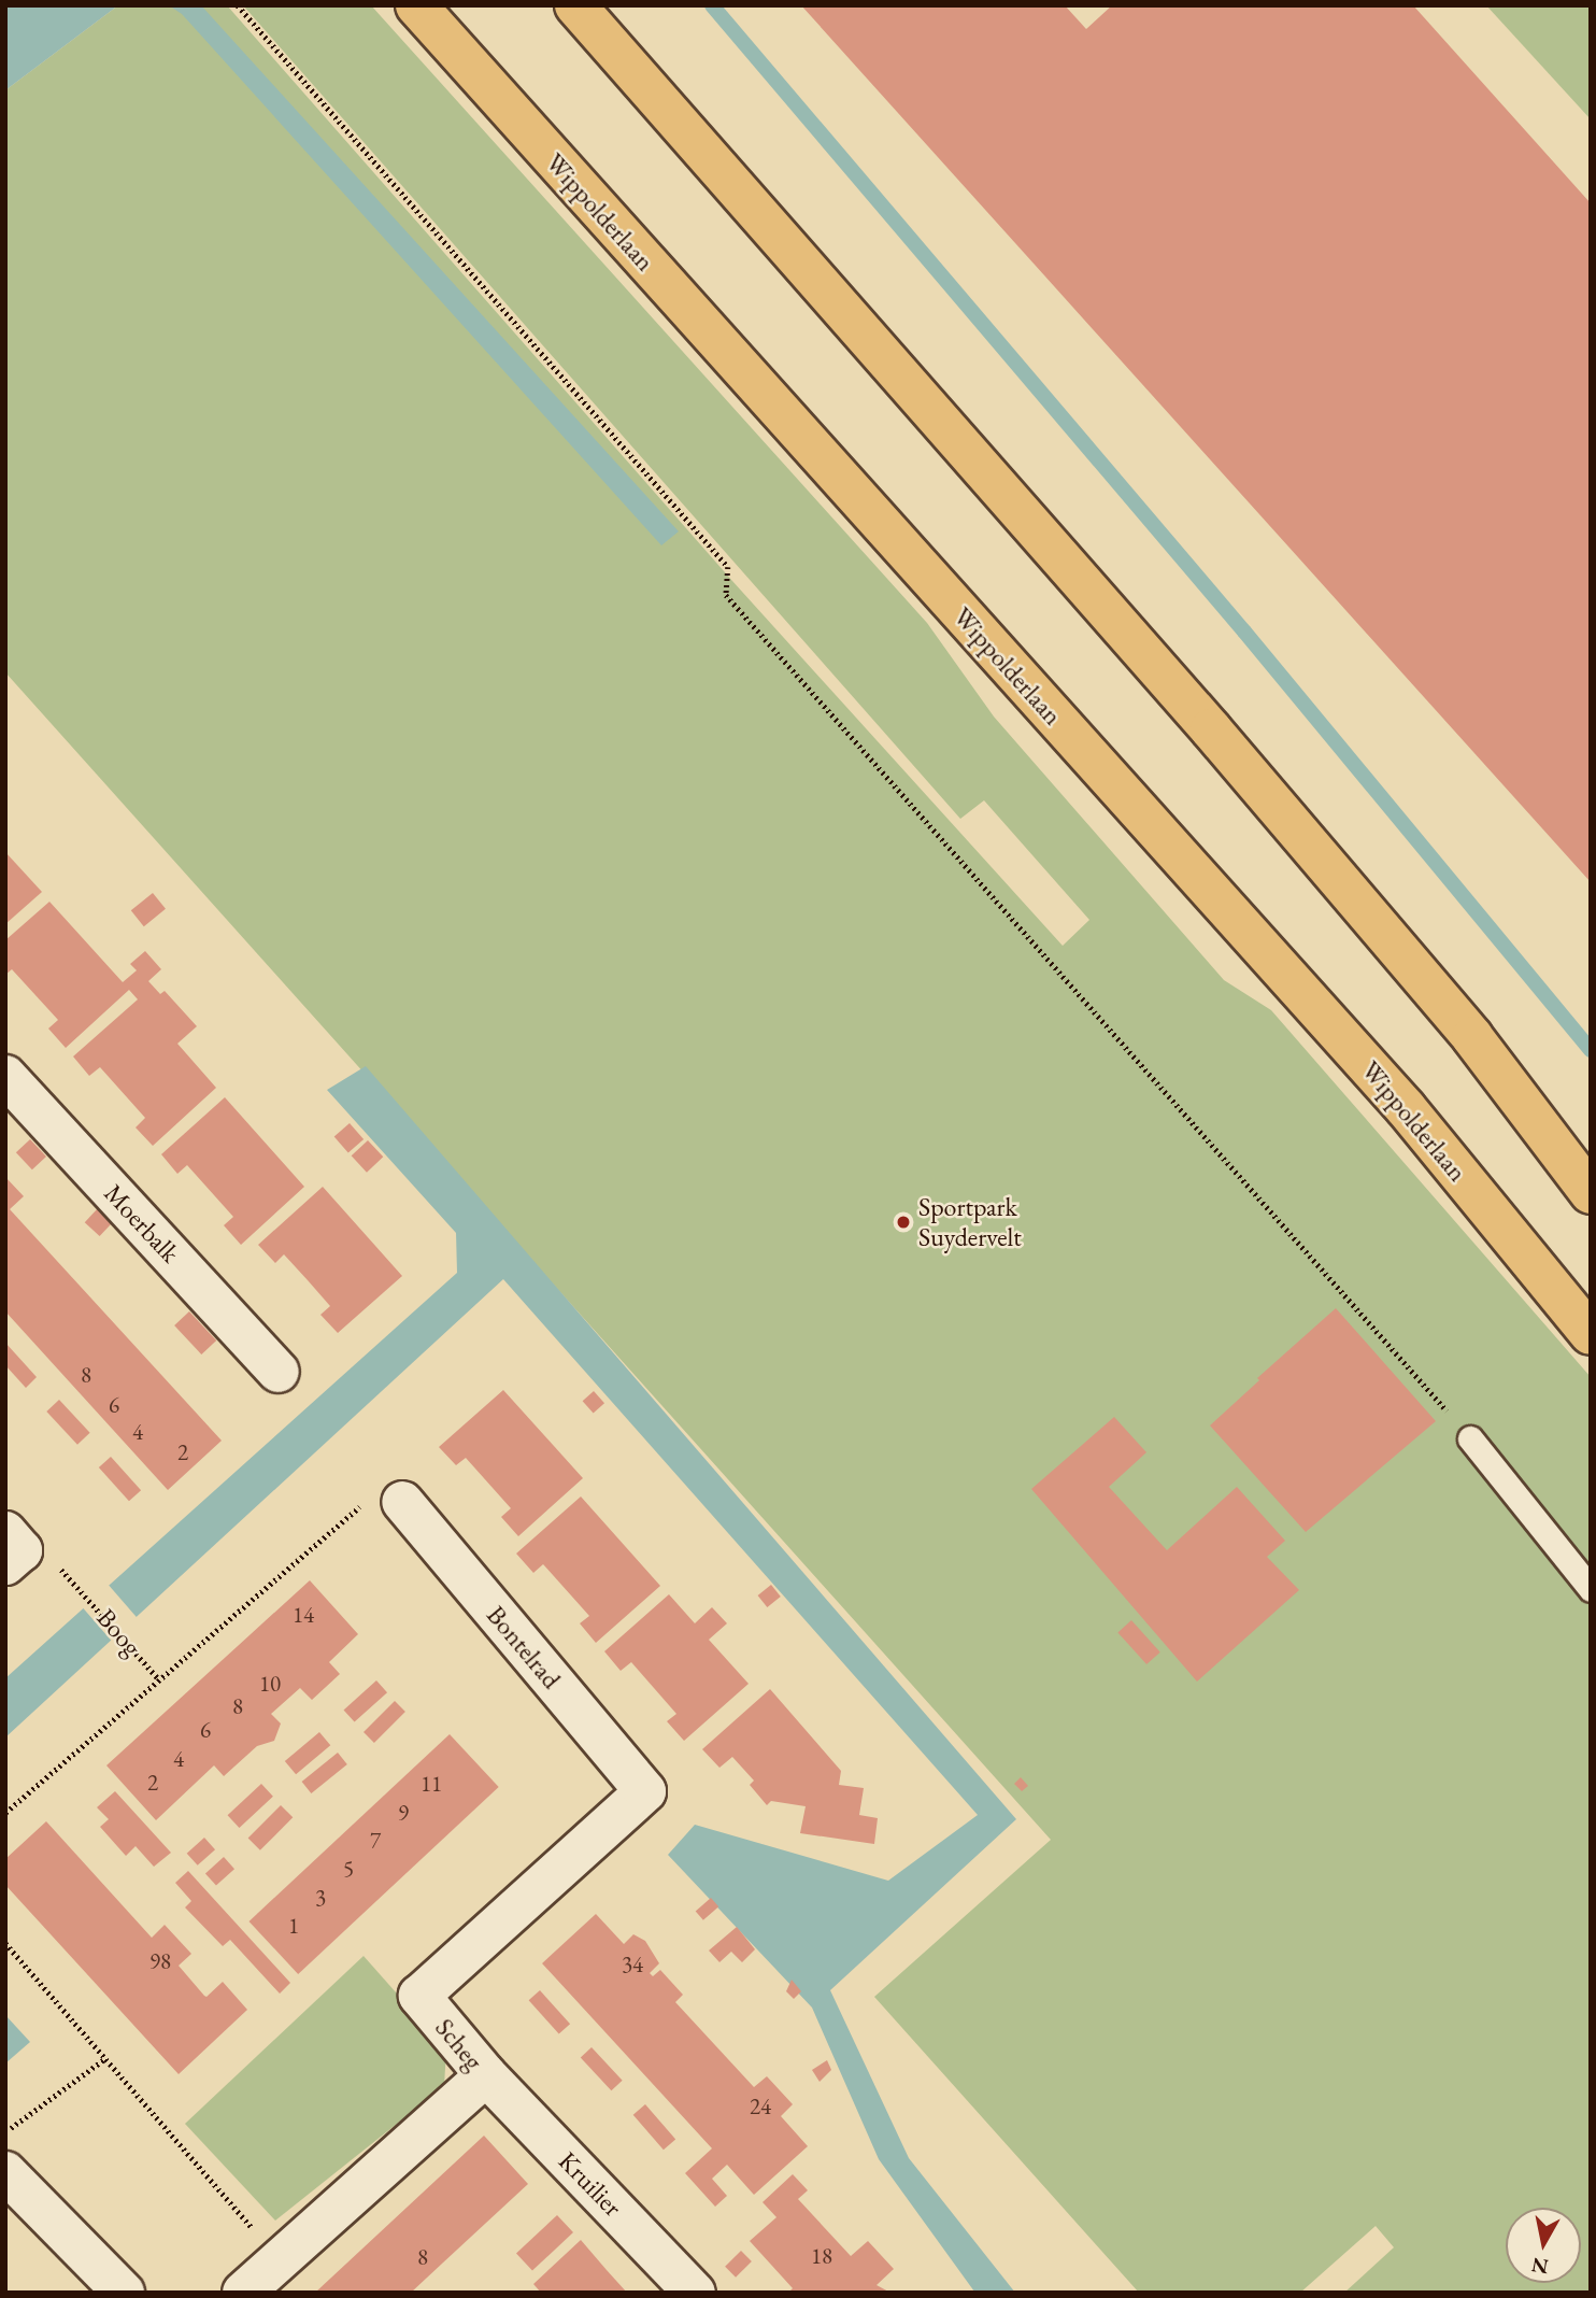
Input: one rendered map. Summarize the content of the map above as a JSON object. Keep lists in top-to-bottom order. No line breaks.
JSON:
{"streets":{"main road":["Wippolderlaan"],"street":["Moerbalk","Bontelrad","Scheg","Kruilier"],"path":["Boog"]},"crossings":[["Bontelrad","Scheg"],["Scheg","Kruilier"]],"places":["Sportpark Suydervelt"],"house_numbers":["8","6","4","2","14","10","8","6","4","2","11","9","7","5","3","1","98","34","24","18","8"],"north":"bottom"}
